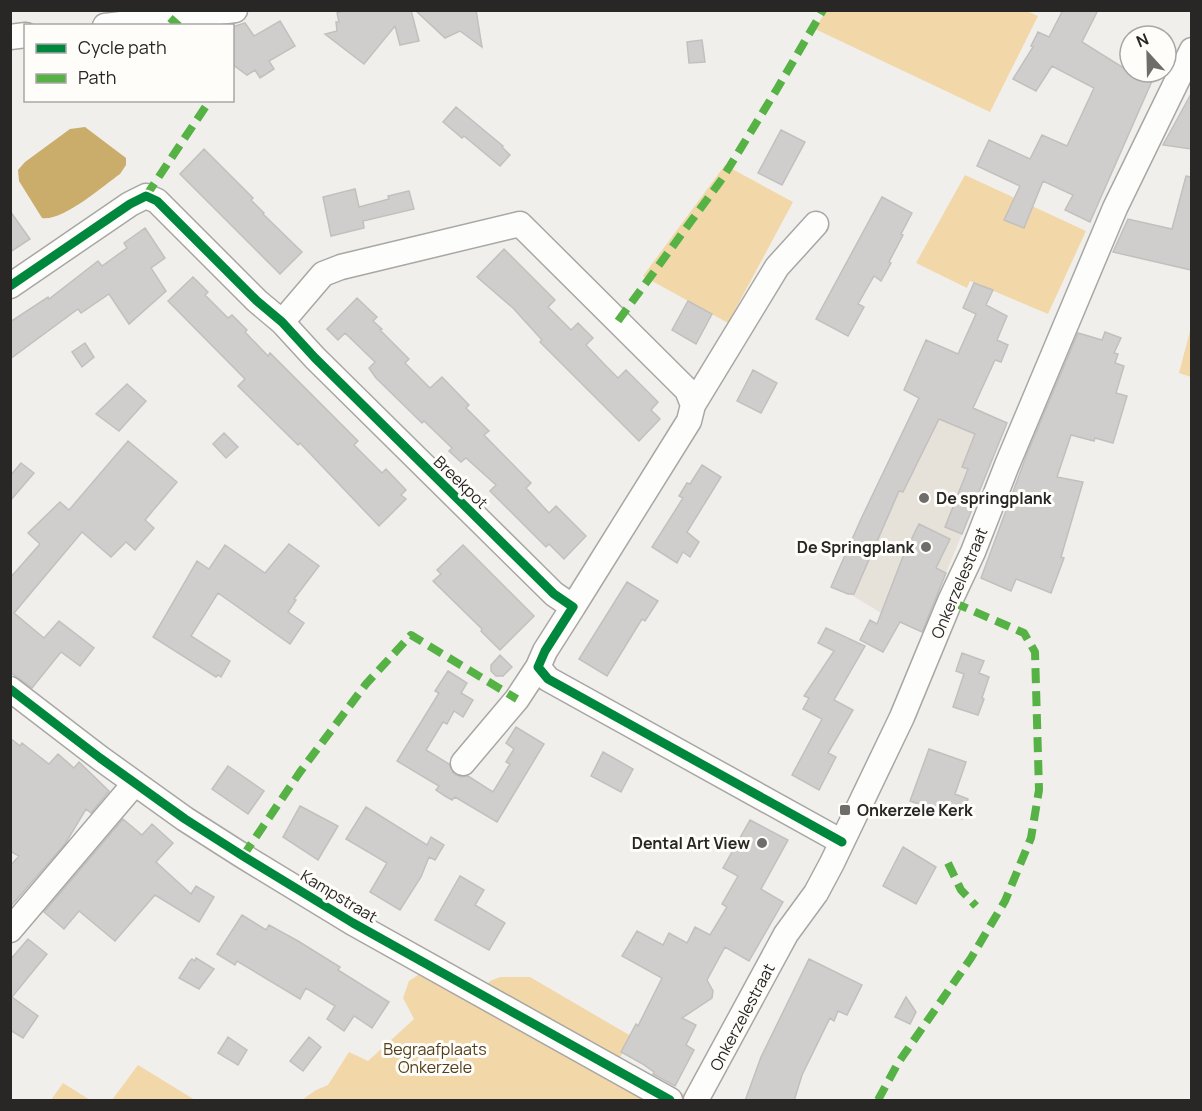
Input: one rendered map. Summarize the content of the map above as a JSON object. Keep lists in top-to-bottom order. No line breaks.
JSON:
{"streets":{"street":["Breekpot","Onkerzelestraat","Kampstraat"]},"parks":["Begraafplaats Onkerzele"],"places":{"other":["De springplank","De Springplank","Dental Art View"],"transit":["Onkerzele Kerk"]},"legend":["Cycle path","Path"],"north":"top"}
